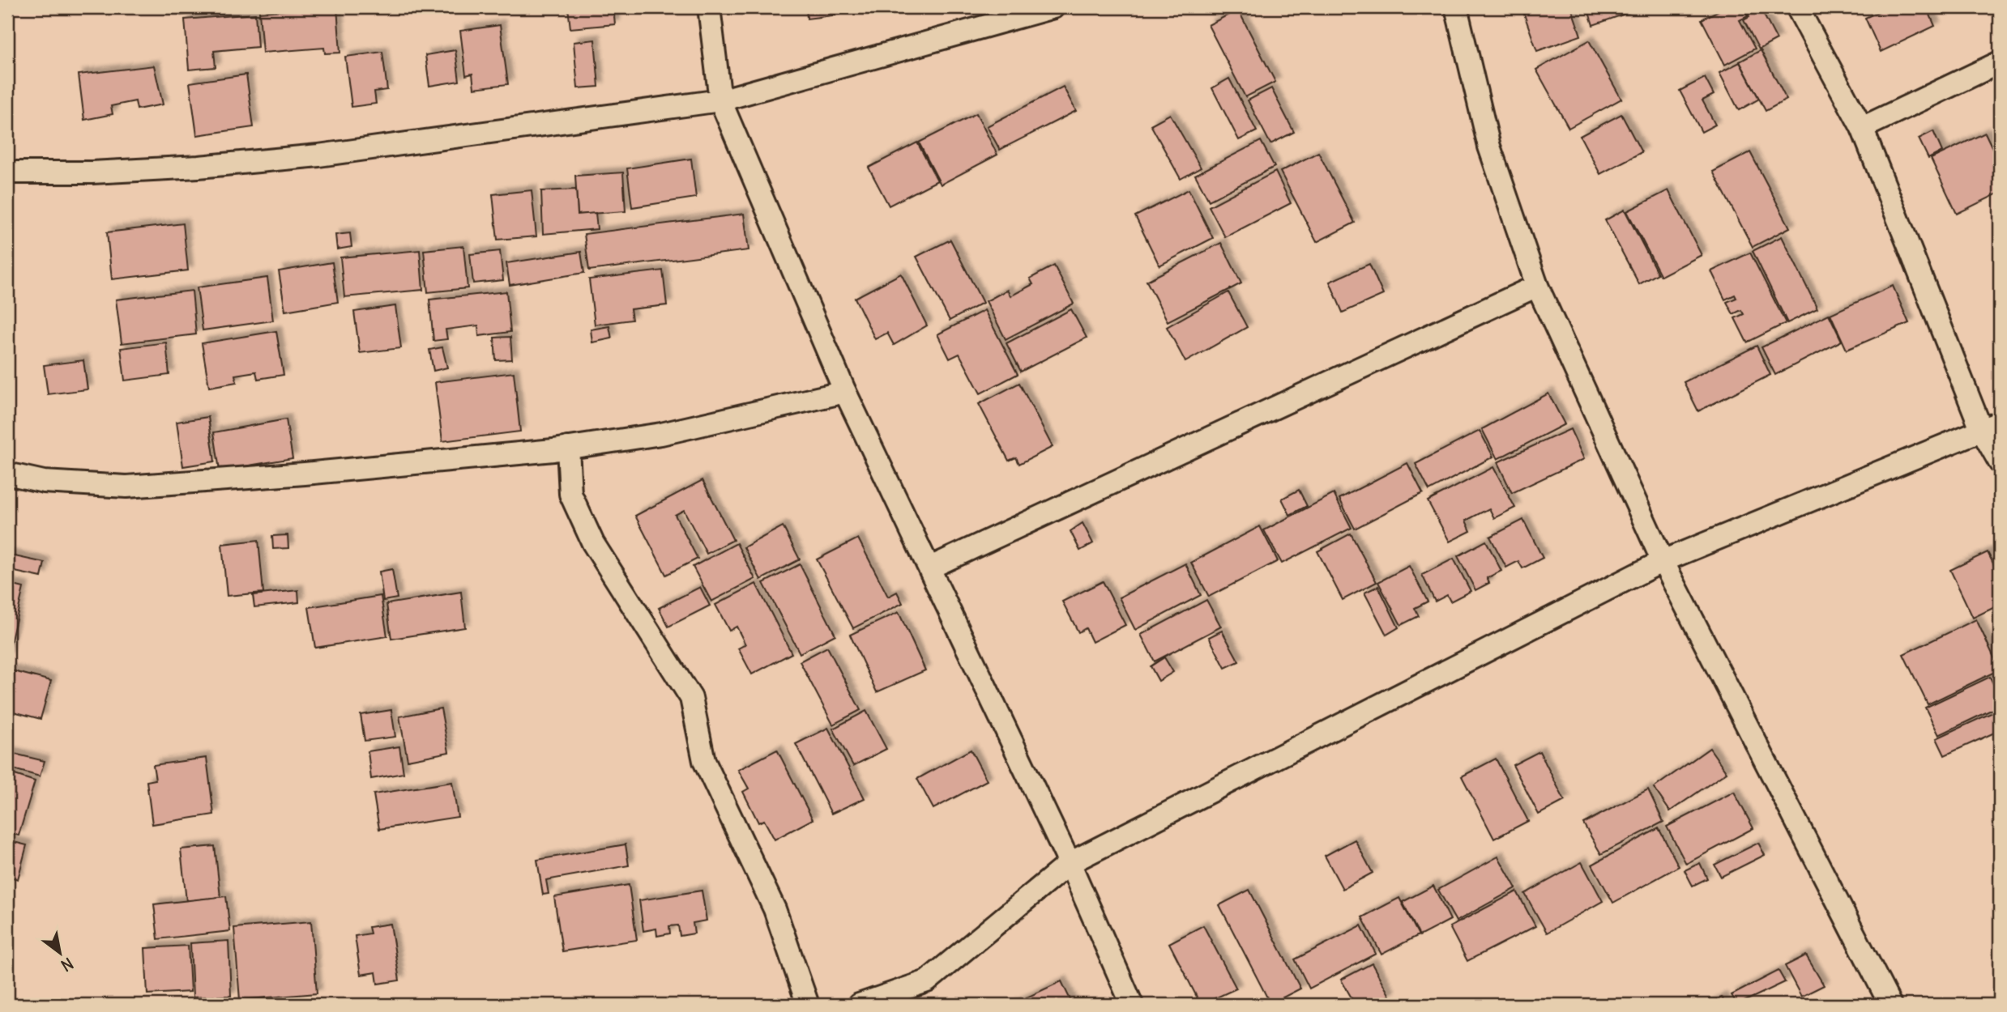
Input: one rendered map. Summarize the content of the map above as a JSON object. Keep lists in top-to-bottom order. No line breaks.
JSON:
{"north":"bottom right"}
